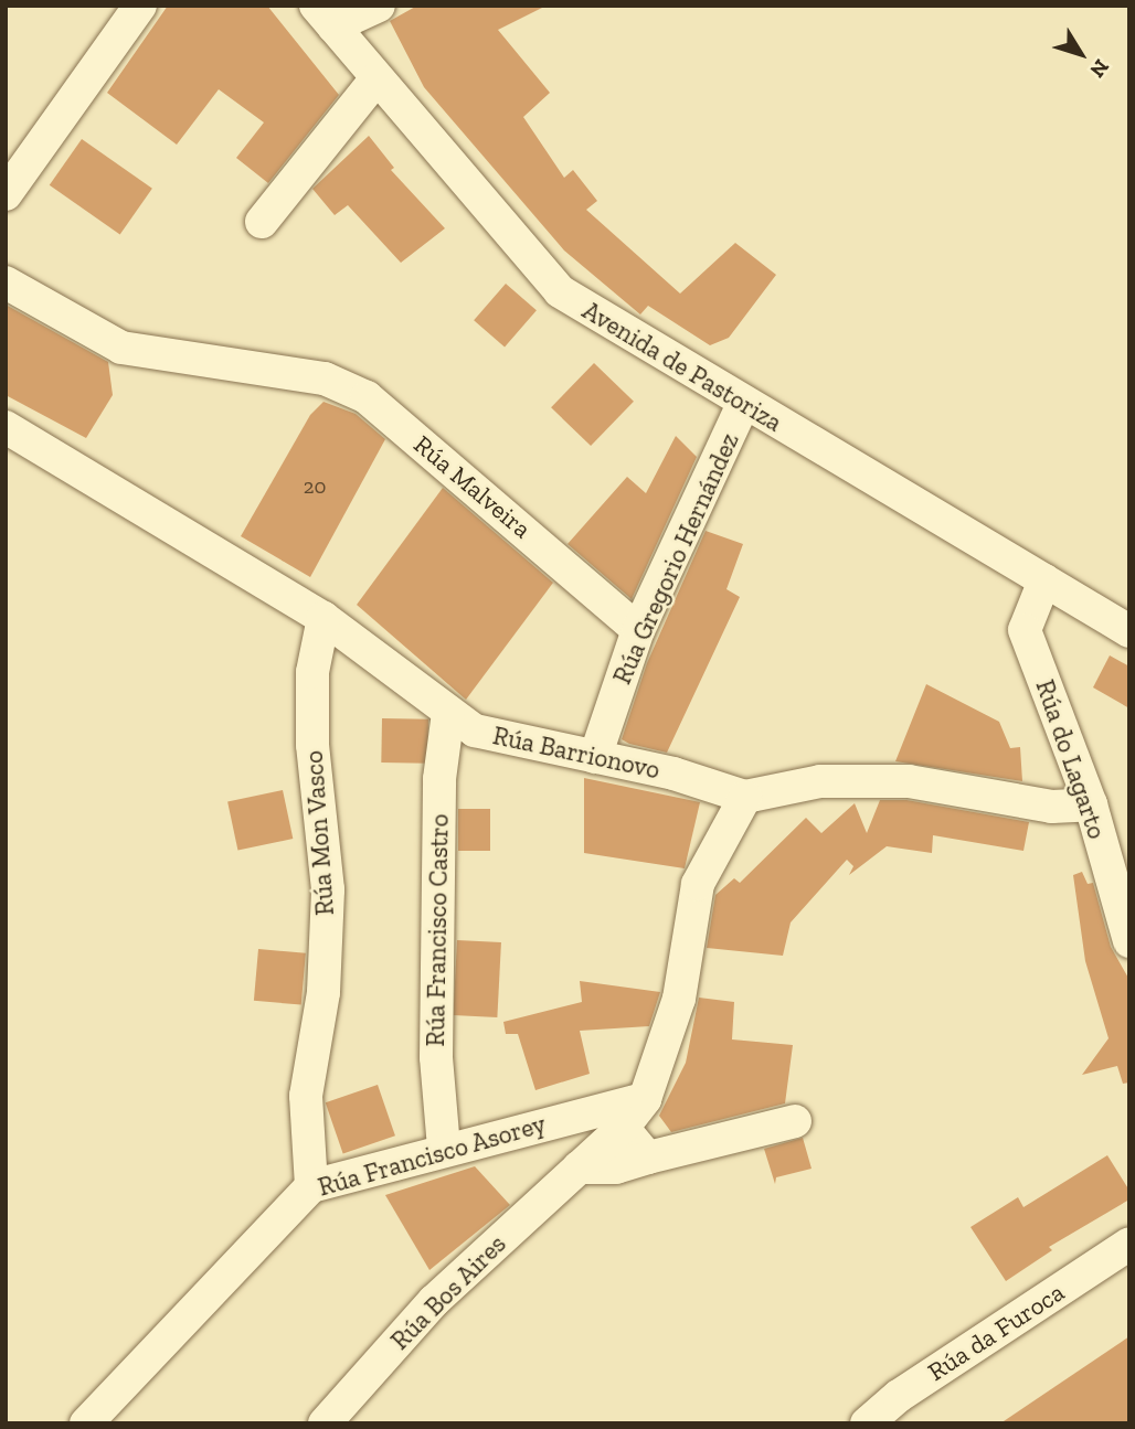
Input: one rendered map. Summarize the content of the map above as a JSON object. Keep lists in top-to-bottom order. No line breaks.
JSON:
{"streets":{"street":["Avenida de Pastoriza","Rúa Malveira","Rúa Gregorio Hernández","Rúa Barrionovo","Rúa do Lagarto","Rúa Mon Vasco","Rúa Francisco Castro","Rúa Francisco Asorey","Rúa Bos Aires","Rúa da Furoca"]},"crossings":[["Avenida de Pastoriza","Rúa Gregorio Hernández"],["Avenida de Pastoriza","Rúa do Lagarto"],["Rúa Malveira","Rúa Gregorio Hernández"],["Rúa Gregorio Hernández","Rúa Barrionovo"],["Rúa Barrionovo","Rúa do Lagarto"],["Rúa Barrionovo","Rúa Mon Vasco"],["Rúa Barrionovo","Rúa Francisco Castro"],["Rúa Barrionovo","Rúa Bos Aires"],["Rúa Mon Vasco","Rúa Francisco Asorey"],["Rúa Francisco Castro","Rúa Francisco Asorey"],["Rúa Francisco Asorey","Rúa Bos Aires"]],"house_numbers":["20"],"north":"bottom right"}
